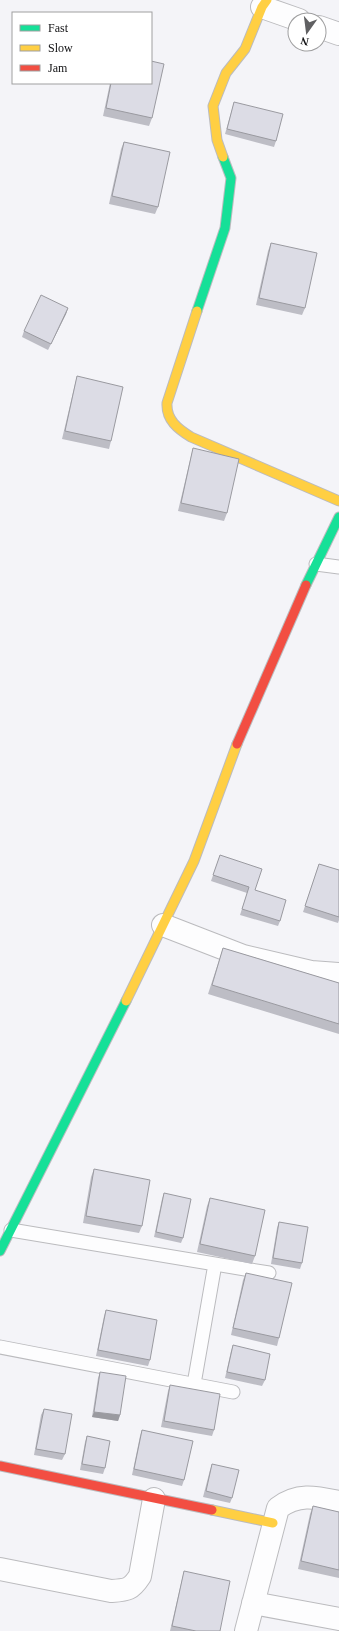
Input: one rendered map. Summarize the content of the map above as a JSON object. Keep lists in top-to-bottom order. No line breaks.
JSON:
{"legend":["Fast","Slow","Jam"],"north":"bottom"}
